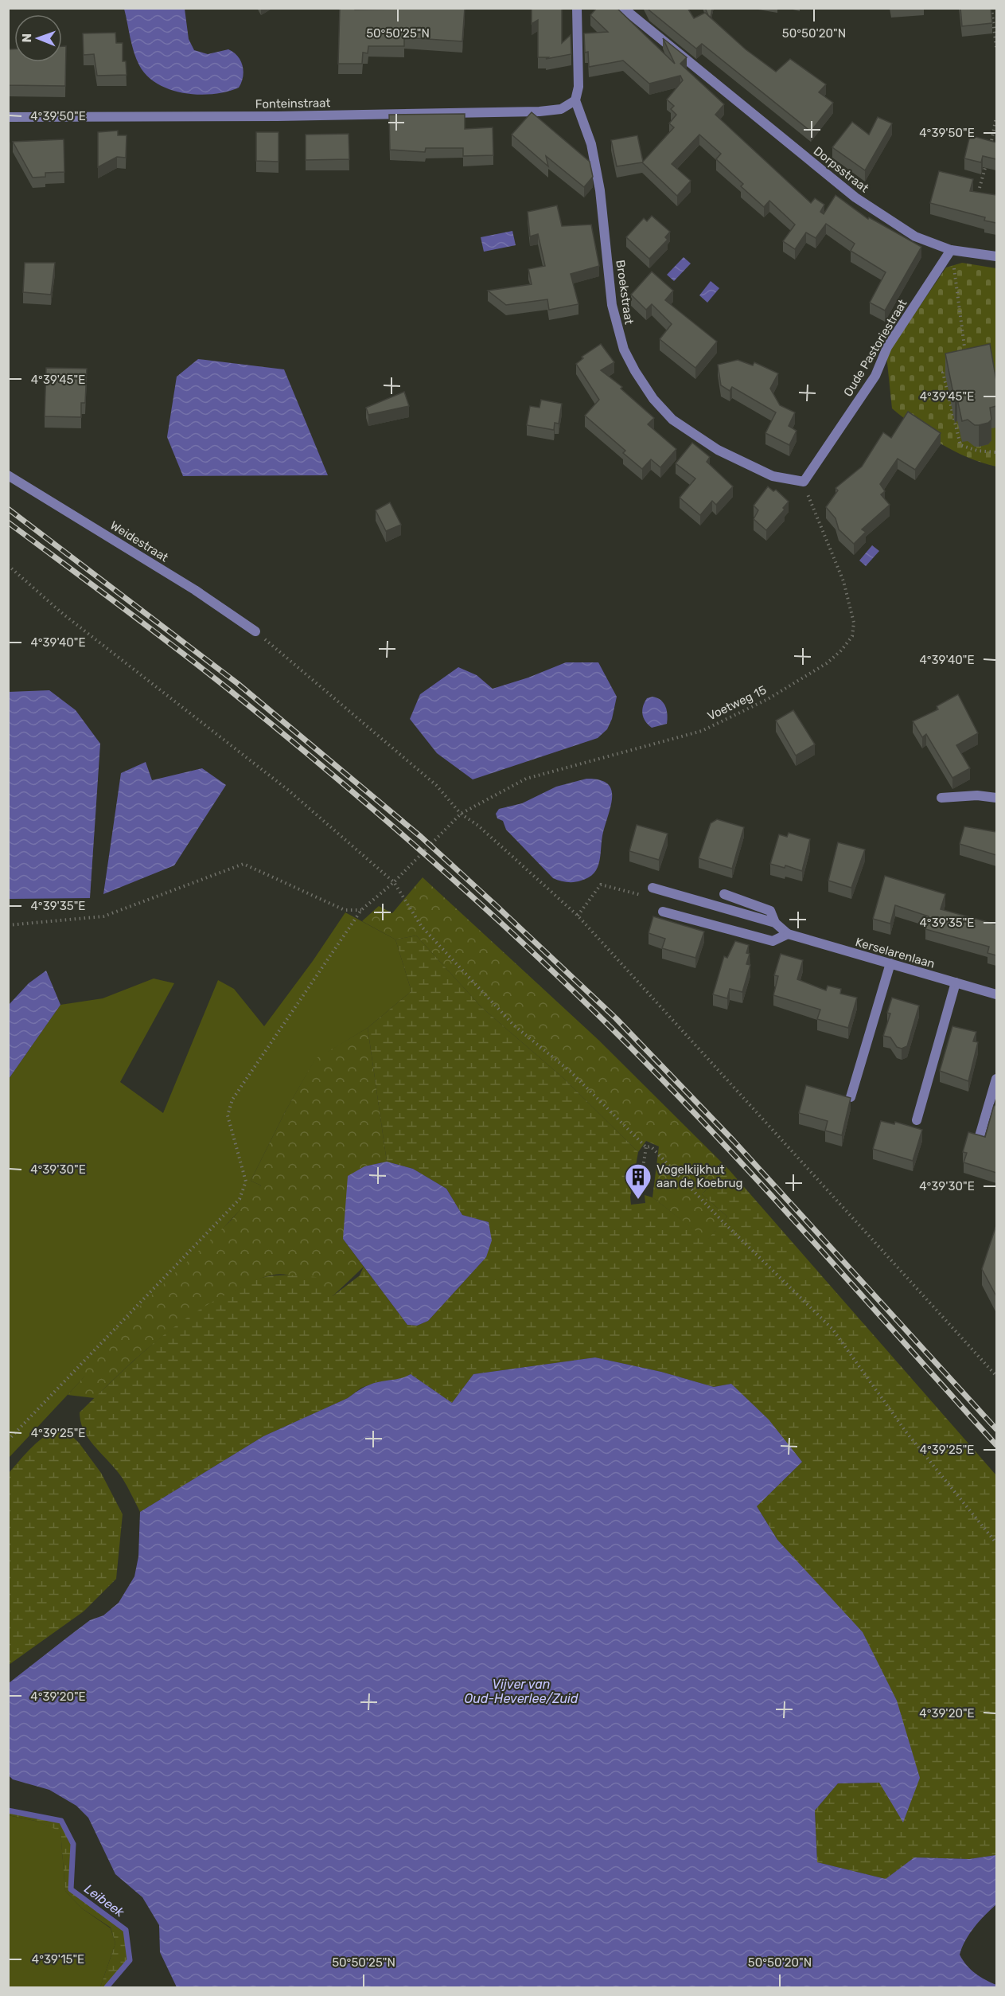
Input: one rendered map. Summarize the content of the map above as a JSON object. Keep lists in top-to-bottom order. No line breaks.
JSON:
{"streets":{"street":["Fonteinstraat","Dorpsstraat","Broekstraat","Oude Pastoriestraat","Weidestraat","Kerselarenlaan"],"path":["Voetweg 15"]},"crossings":[["Fonteinstraat","Broekstraat"],["Dorpsstraat","Oude Pastoriestraat"],["Broekstraat","Oude Pastoriestraat"],["Broekstraat","Voetweg 15"],["Oude Pastoriestraat","Voetweg 15"]],"water":["Vijver van Oud-Heverlee/Zuid","Leibeek"],"places":{"building":["Vogelkijkhut aan de Koebrug"]},"north":"left","coordinates":["50°50'25\"N","50°50'20\"N","4°39'50\"E","4°39'45\"E","4°39'40\"E","4°39'35\"E","4°39'30\"E","4°39'25\"E","4°39'20\"E","4°39'15\"E"]}
